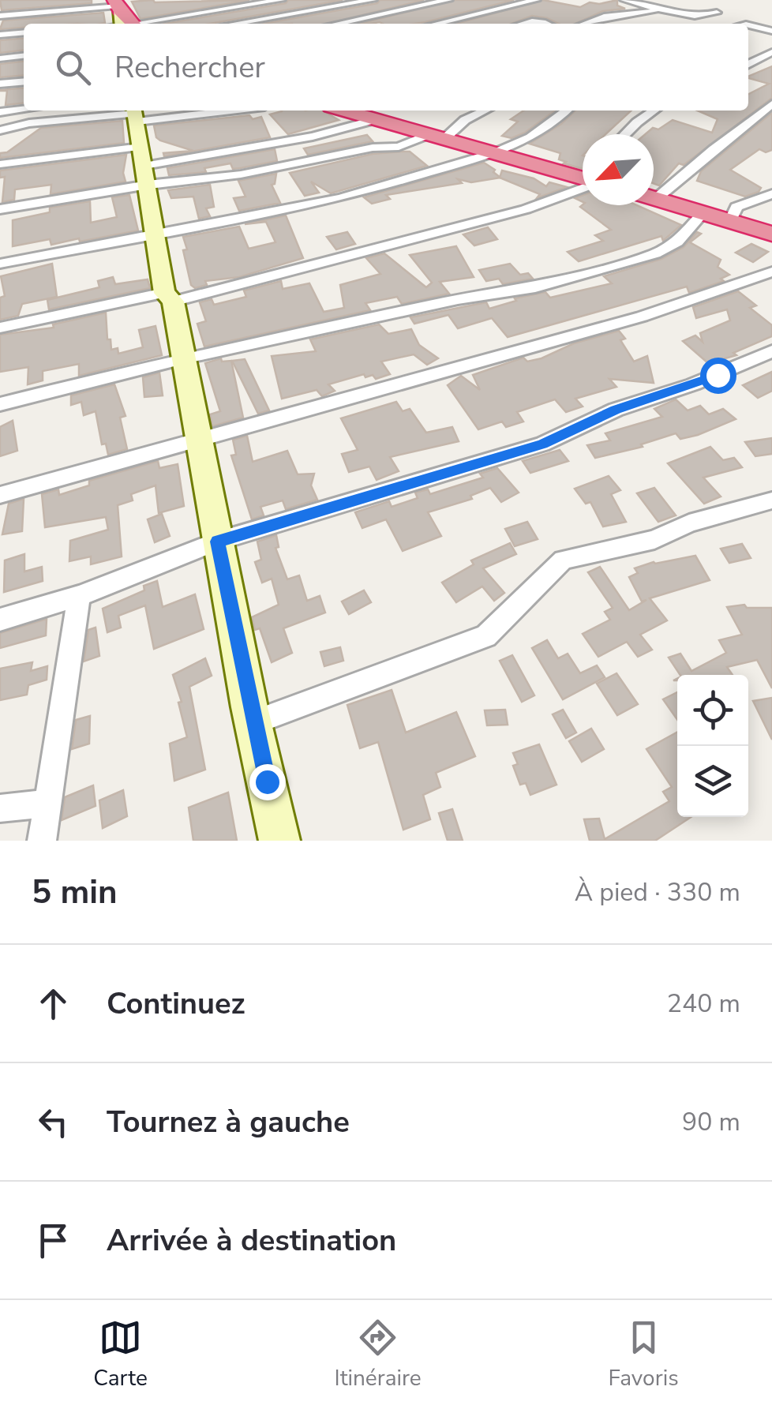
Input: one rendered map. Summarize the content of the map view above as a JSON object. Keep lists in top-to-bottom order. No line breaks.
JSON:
{"north":"bottom left","page":{"search":"Rechercher","heading":["5 min","À pied · 330 m"],"list":[["Continuez","240 m"],["Tournez à gauche","90 m"],"Arrivée à destination"],"nav":["Carte","Itinéraire","Favoris"]}}
